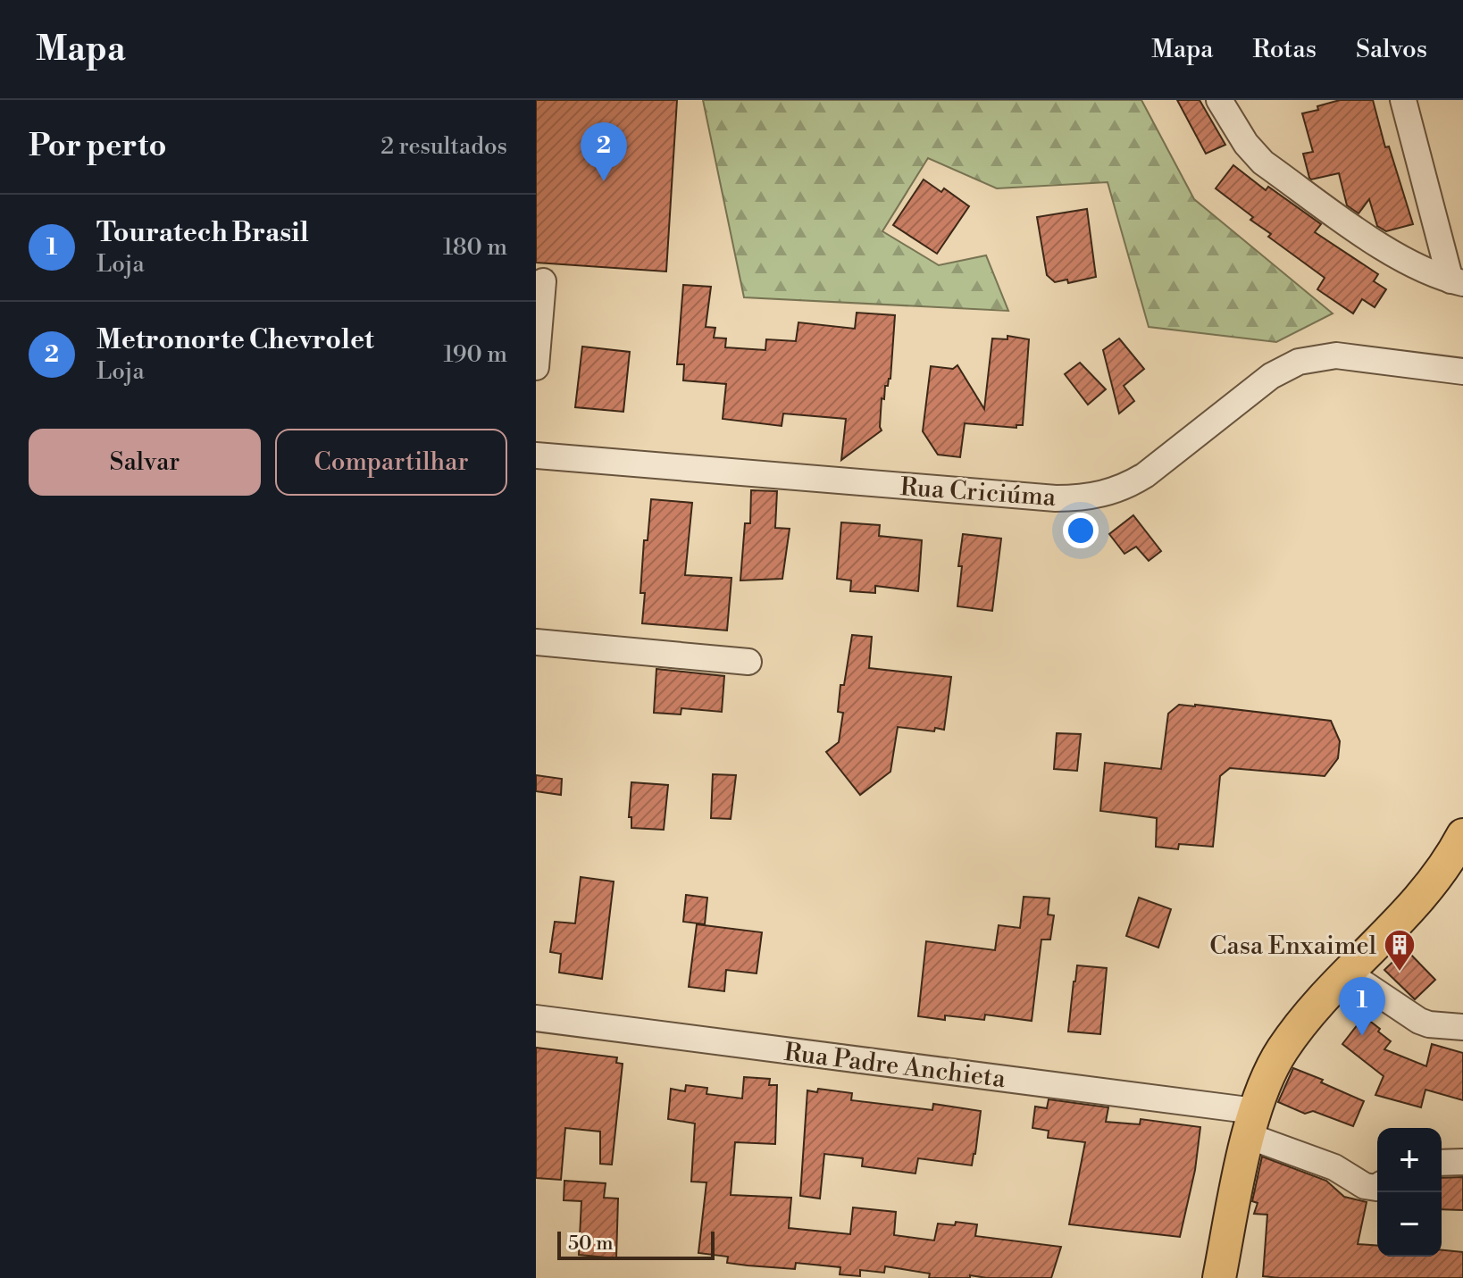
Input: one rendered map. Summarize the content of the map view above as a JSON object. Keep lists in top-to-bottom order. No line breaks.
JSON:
{"streets":{"street":["Rua Criciúma","Rua Padre Anchieta"]},"places":{"building":["Casa Enxaimel"]},"scale_bar":"50 m","page":{"header":"Mapa","nav":["Mapa","Rotas","Salvos"],"heading":["Por perto","2 resultados"],"pins":["2","1"],"list":[{"mark":"1","name":"Touratech Brasil","note":"Loja","value":"180 m"},{"mark":"2","name":"Metronorte Chevrolet","note":"Loja","value":"190 m"}],"buttons":["Salvar","Compartilhar"],"map_buttons":["+","−"],"scale":"50 m"}}
